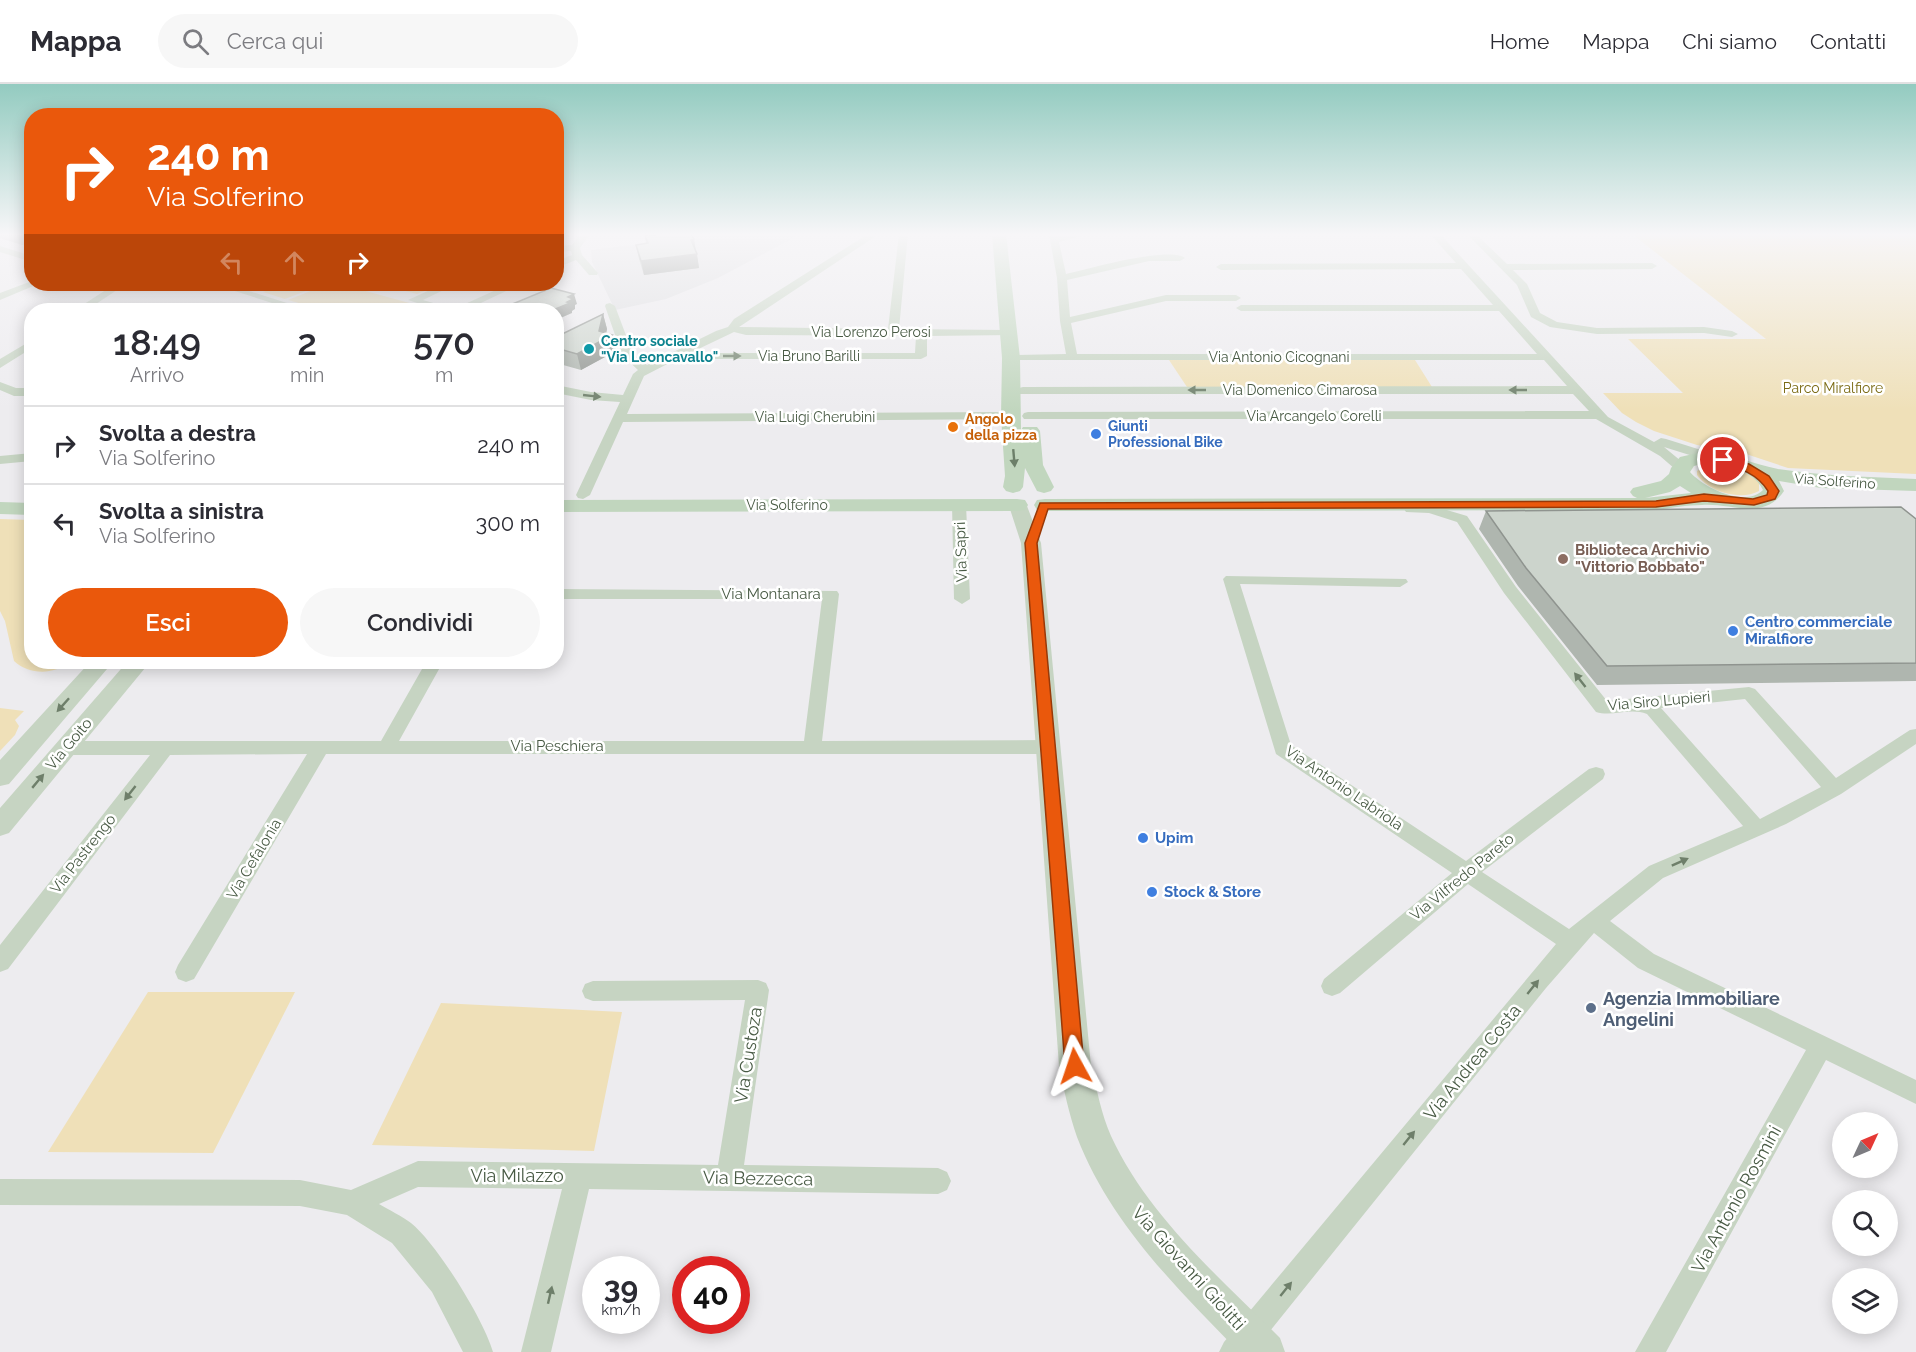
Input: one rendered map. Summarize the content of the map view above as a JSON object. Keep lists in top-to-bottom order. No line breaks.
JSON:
{"streets":{"main road":["Via Solferino"],"street":["Via Lorenzo Perosi","Via Bruno Barilli","Via Antonio Cicognani","Via Domenico Cimarosa","Via Arcangelo Corelli","Via Luigi Cherubini","Via Sapri","Via Montanara","Via Siro Lupieri","Via Goito","Via Peschiera","Via Antonio Labriola","Via Pastrengo","Via Cefalonia","Via Vilfredo Pareto","Via Custoza","Via Andrea Costa","Via Milazzo","Via Bezzecca","Via Antonio Rosmini","Via Giovanni Giolitti"]},"crossings":[["Via Lorenzo Perosi","Via Bruno Barilli"],["Via Arcangelo Corelli","Via Luigi Cherubini"],["Via Solferino","Via Sapri"],["Via Solferino","Via Giovanni Giolitti"],["Via Montanara","Via Peschiera"],["Via Siro Lupieri","Via Andrea Costa"],["Via Goito","Via Peschiera"],["Via Peschiera","Via Pastrengo"],["Via Peschiera","Via Cefalonia"],["Via Peschiera","Via Giovanni Giolitti"],["Via Antonio Labriola","Via Vilfredo Pareto"],["Via Antonio Labriola","Via Andrea Costa"],["Via Custoza","Via Bezzecca"],["Via Andrea Costa","Via Giovanni Giolitti"],["Via Milazzo","Via Bezzecca"]],"one_way":["Via Bruno Barilli","Via Siro Lupieri","Via Pastrengo","Via Andrea Costa","Via Milazzo"],"parks":["Parco Miralfiore"],"places":["Centro sociale \"Via Leoncavallo\"","Angolo della pizza","Giunti Professional Bike","Biblioteca Archivio \"Vittorio Bobbato\"","Centro commerciale Miralfiore","Upim","Stock & Store","Agenzia Immobiliare Angelini"],"north":"top right","page":{"header":"Mappa","search":"Cerca qui","nav":["Home","Mappa","Chi siamo","Contatti"],"turn":["240 m","Via Solferino"],"eta":["18:49","Arrivo","2","min","570","m"],"list":[{"name":"Svolta a destra","note":"Via Solferino","value":"240 m"},{"name":"Svolta a sinistra","note":"Via Solferino","value":"300 m"}],"buttons":["Esci","Condividi"],"speed":"39 km/h","limit":"40"}}
